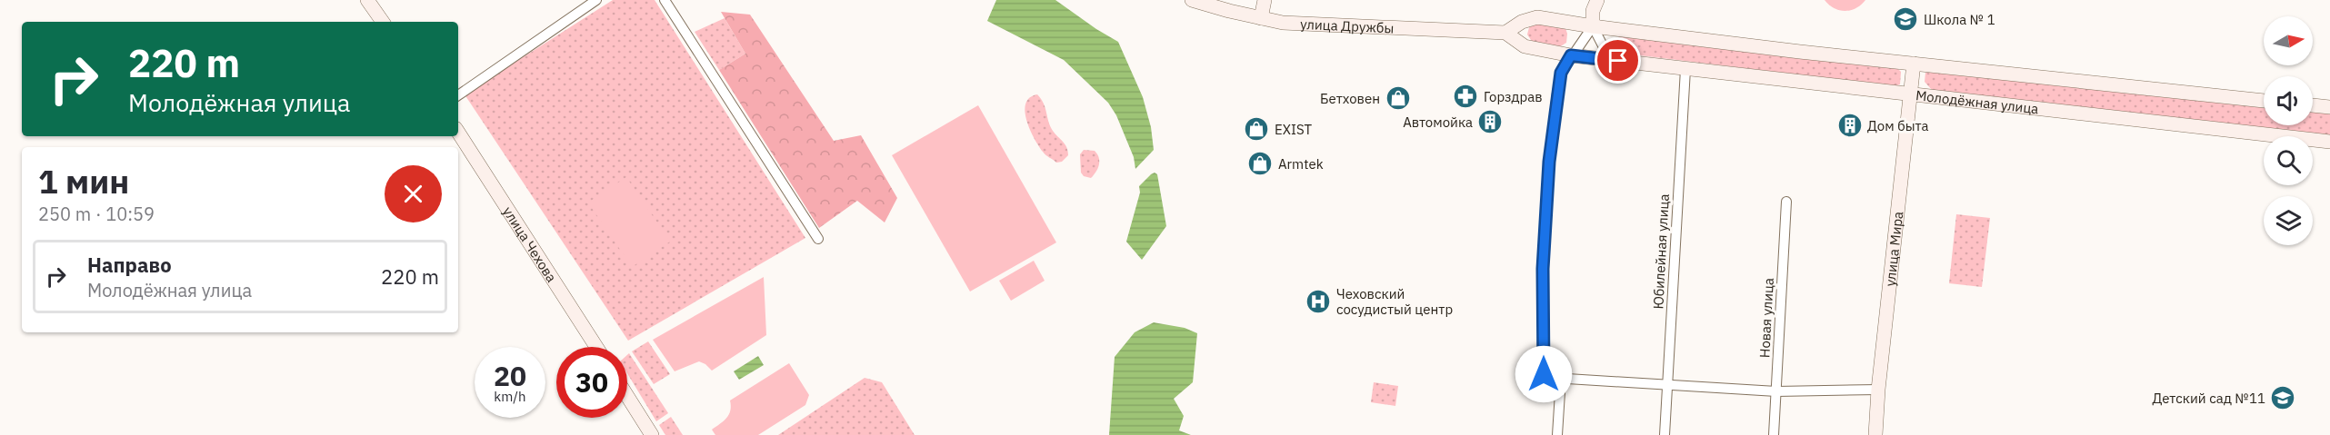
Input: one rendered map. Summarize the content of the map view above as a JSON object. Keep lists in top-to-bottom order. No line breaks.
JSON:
{"streets":{"street":["улица Дружбы","Молодёжная улица","улица Чехова","улица Мира","Юбилейная улица","Новая улица"]},"crossings":[["улица Дружбы","Молодёжная улица"],["Молодёжная улица","улица Мира"],["Молодёжная улица","Юбилейная улица"]],"places":{"school or university":["Школа № 1","Детский сад №11"],"pharmacy":["Горздрав"],"shop":["Бетховен","EXIST","Armtek"],"building":["Автомойка","Дом быта"],"hospital":["Чеховский сосудистый центр"]},"north":"right","page":{"turn":["220 m","Молодёжная улица"],"heading":["1 мин","250 m · 10:59"],"list":[{"name":"Направо","note":"Молодёжная улица","value":"220 m"}],"speed":"20 km/h","limit":"30"}}
